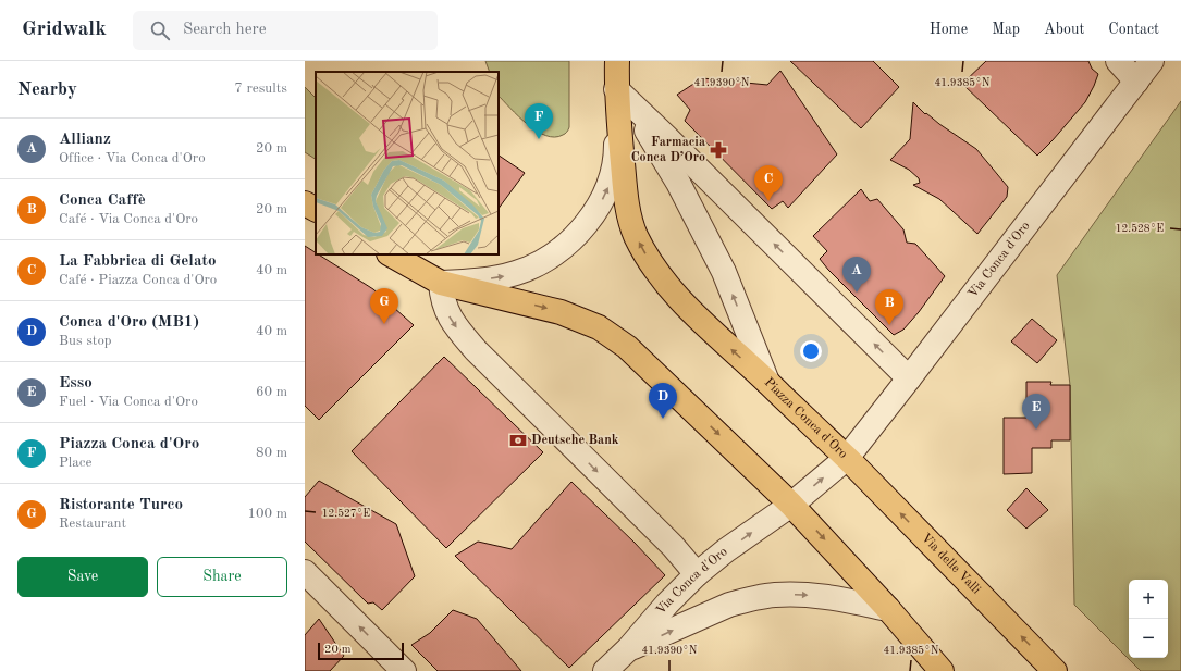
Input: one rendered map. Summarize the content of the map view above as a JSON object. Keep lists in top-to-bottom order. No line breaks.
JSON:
{"streets":{"main road":["Piazza Conca d'Oro","Via delle Valli"],"street":["Via Conca d'Oro"]},"crossings":[["Via Conca d'Oro","Piazza Conca d'Oro"],["Via Conca d'Oro","Via delle Valli"],["Piazza Conca d'Oro","Via delle Valli"]],"one_way":["Piazza Conca d'Oro"],"places":{"pharmacy":["Farmacia Conca D’Oro"],"bank":["Deutsche Bank"]},"scale_bar":"20 m","page":{"header":"Gridwalk","search":"Search here","nav":["Home","Map","About","Contact"],"heading":["Nearby","7 results"],"pins":["F","C","A","G","B","D","E"],"list":[{"mark":"A","name":"Allianz","note":"Office · Via Conca d'Oro","value":"20 m"},{"mark":"B","name":"Conca Caffè","note":"Café · Via Conca d'Oro","value":"20 m"},{"mark":"C","name":"La Fabbrica di Gelato","note":"Café · Piazza Conca d'Oro","value":"40 m"},{"mark":"D","name":"Conca d'Oro (MB1)","note":"Bus stop","value":"40 m"},{"mark":"E","name":"Esso","note":"Fuel · Via Conca d'Oro","value":"60 m"},{"mark":"F","name":"Piazza Conca d'Oro","note":"Place","value":"80 m"},{"mark":"G","name":"Ristorante Turco","note":"Restaurant","value":"100 m"}],"buttons":["Save","Share"],"map_buttons":["+","−"],"scale":"20 m"},"coordinates":["41.9390°N","41.9385°N","12.528°E","12.527°E"]}
